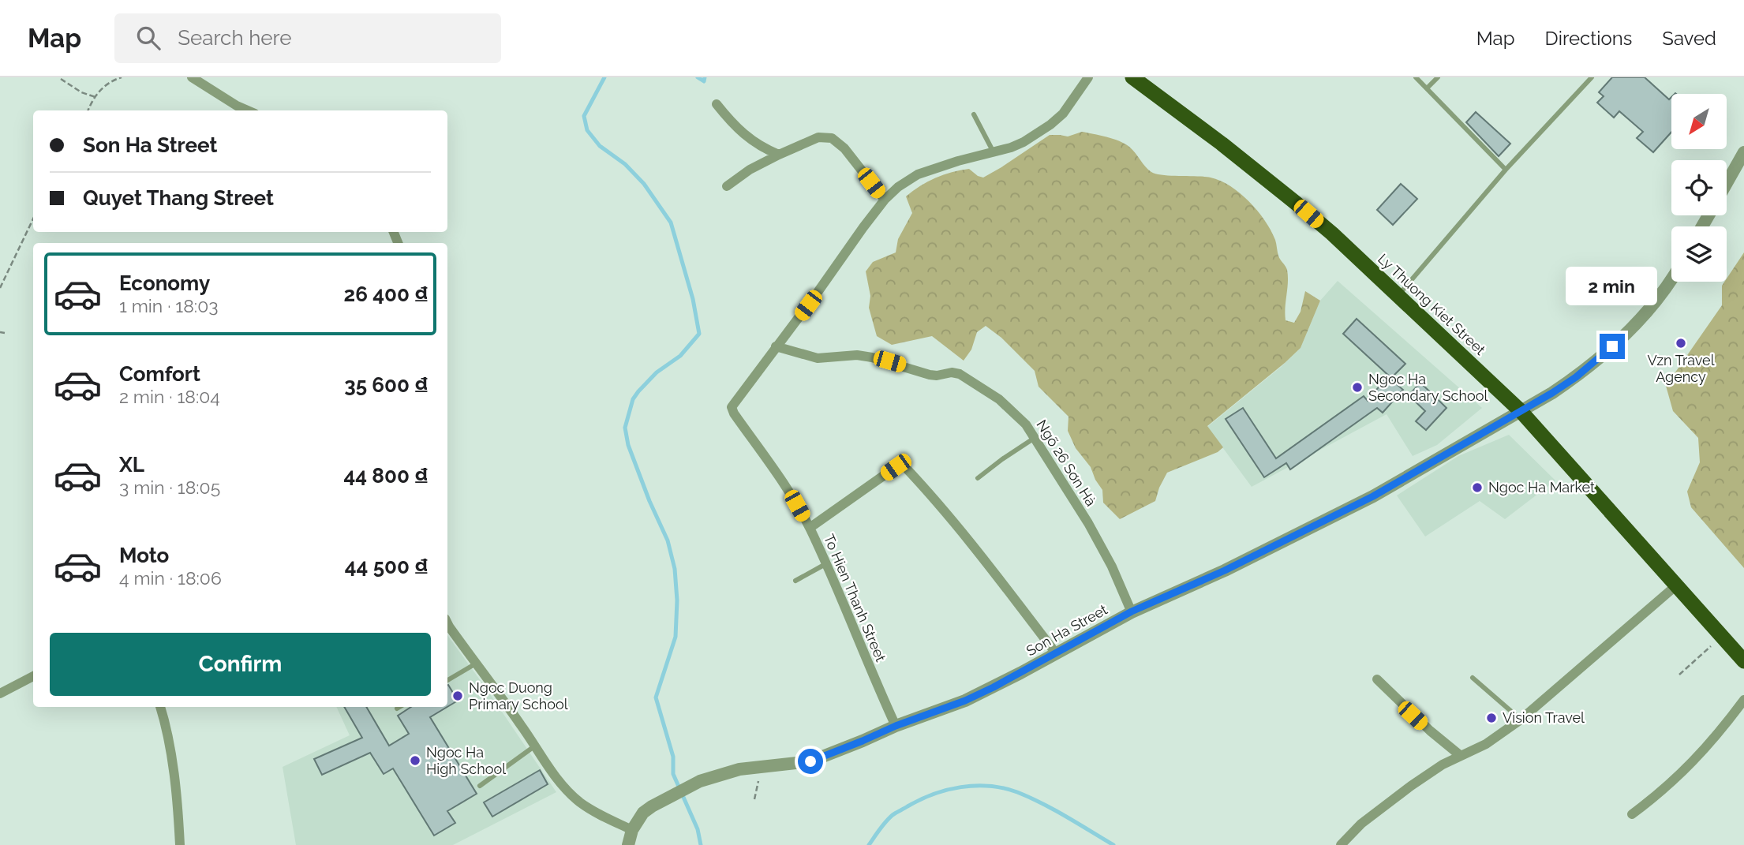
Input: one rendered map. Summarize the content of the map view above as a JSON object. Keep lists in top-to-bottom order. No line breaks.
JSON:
{"streets":{"highway":["Ly Thuong Kiet Street"],"street":["Ngõ 26 Sơn Hà","To Hien Thanh Street","Son Ha Street"]},"crossings":[["Ly Thuong Kiet Street","Son Ha Street"],["Ngõ 26 Sơn Hà","To Hien Thanh Street"],["Ngõ 26 Sơn Hà","Son Ha Street"],["To Hien Thanh Street","Son Ha Street"]],"places":["Vzn Travel Agency","Ngoc Ha Secondary School","Ngoc Ha Market","Ngoc Duong Primary School","Vision Travel","Ngoc Ha High School"],"north":"bottom left","page":{"header":"Map","search":"Search here","nav":["Map","Directions","Saved"],"banner":["Son Ha Street","Quyet Thang Street"],"list":[{"name":"Economy","note":"1 min · 18:03","value":"26 400 ₫"},{"name":"Comfort","note":"2 min · 18:04","value":"35 600 ₫"},{"name":"XL","note":"3 min · 18:05","value":"44 800 ₫"},{"name":"Moto","note":"4 min · 18:06","value":"44 500 ₫"}],"bubble":"2 min","buttons":"Confirm"}}
